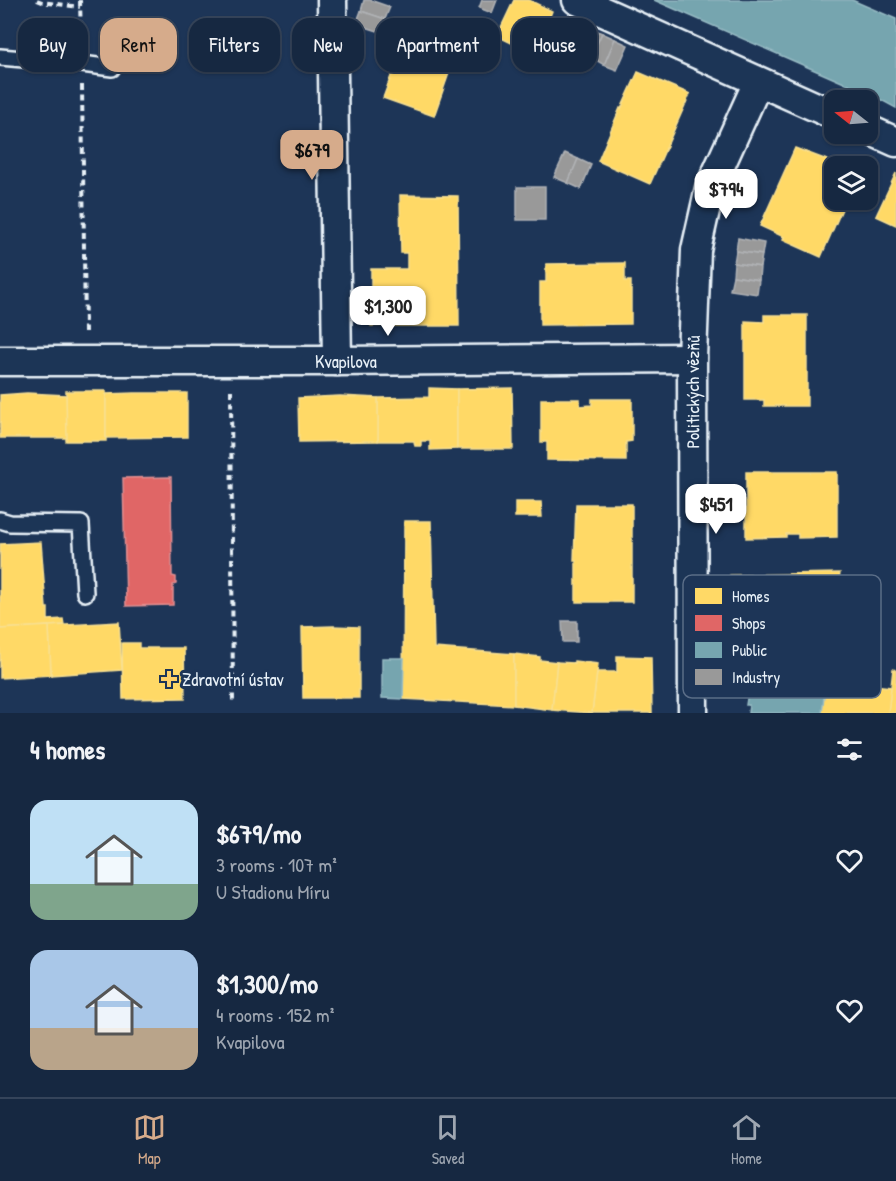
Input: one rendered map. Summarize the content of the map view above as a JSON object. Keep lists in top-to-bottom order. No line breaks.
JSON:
{"streets":{"street":["Kvapilova","Politických vězňů"]},"crossings":[["Kvapilova","Politických vězňů"]],"places":{"health":["Zdravotní ústav"]},"legend":["Homes","Shops","Public","Industry"],"north":"left","page":{"chip":["Buy","Rent","Filters","New","Apartment","House"],"price":["$679","$794","$1,300","$451"],"heading":"4 homes","list":[{"name":"$679/mo","note":"3 rooms · 107 m² · U Stadionu Míru"},{"name":"$1,300/mo","note":"4 rooms · 152 m² · Kvapilova"}],"tabs":["Map","Saved","Home"]}}
